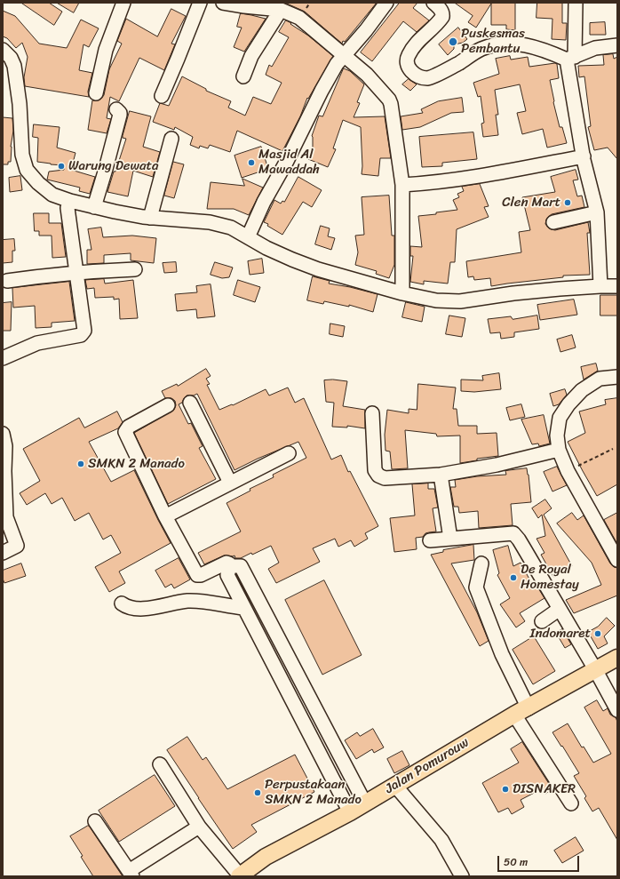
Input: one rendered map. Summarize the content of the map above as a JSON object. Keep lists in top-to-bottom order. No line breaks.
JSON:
{"streets":{"main road":["Jalan Pomurouw"]},"places":["Puskesmas Pembantu","Masjid Al Mawaddah","Warung Dewata","Clen Mart","SMKN 2 Manado","De Royal Homestay","Indomaret","DISNAKER","Perpustakaan SMKN 2 Manado"],"scale_bar":"50 m"}
